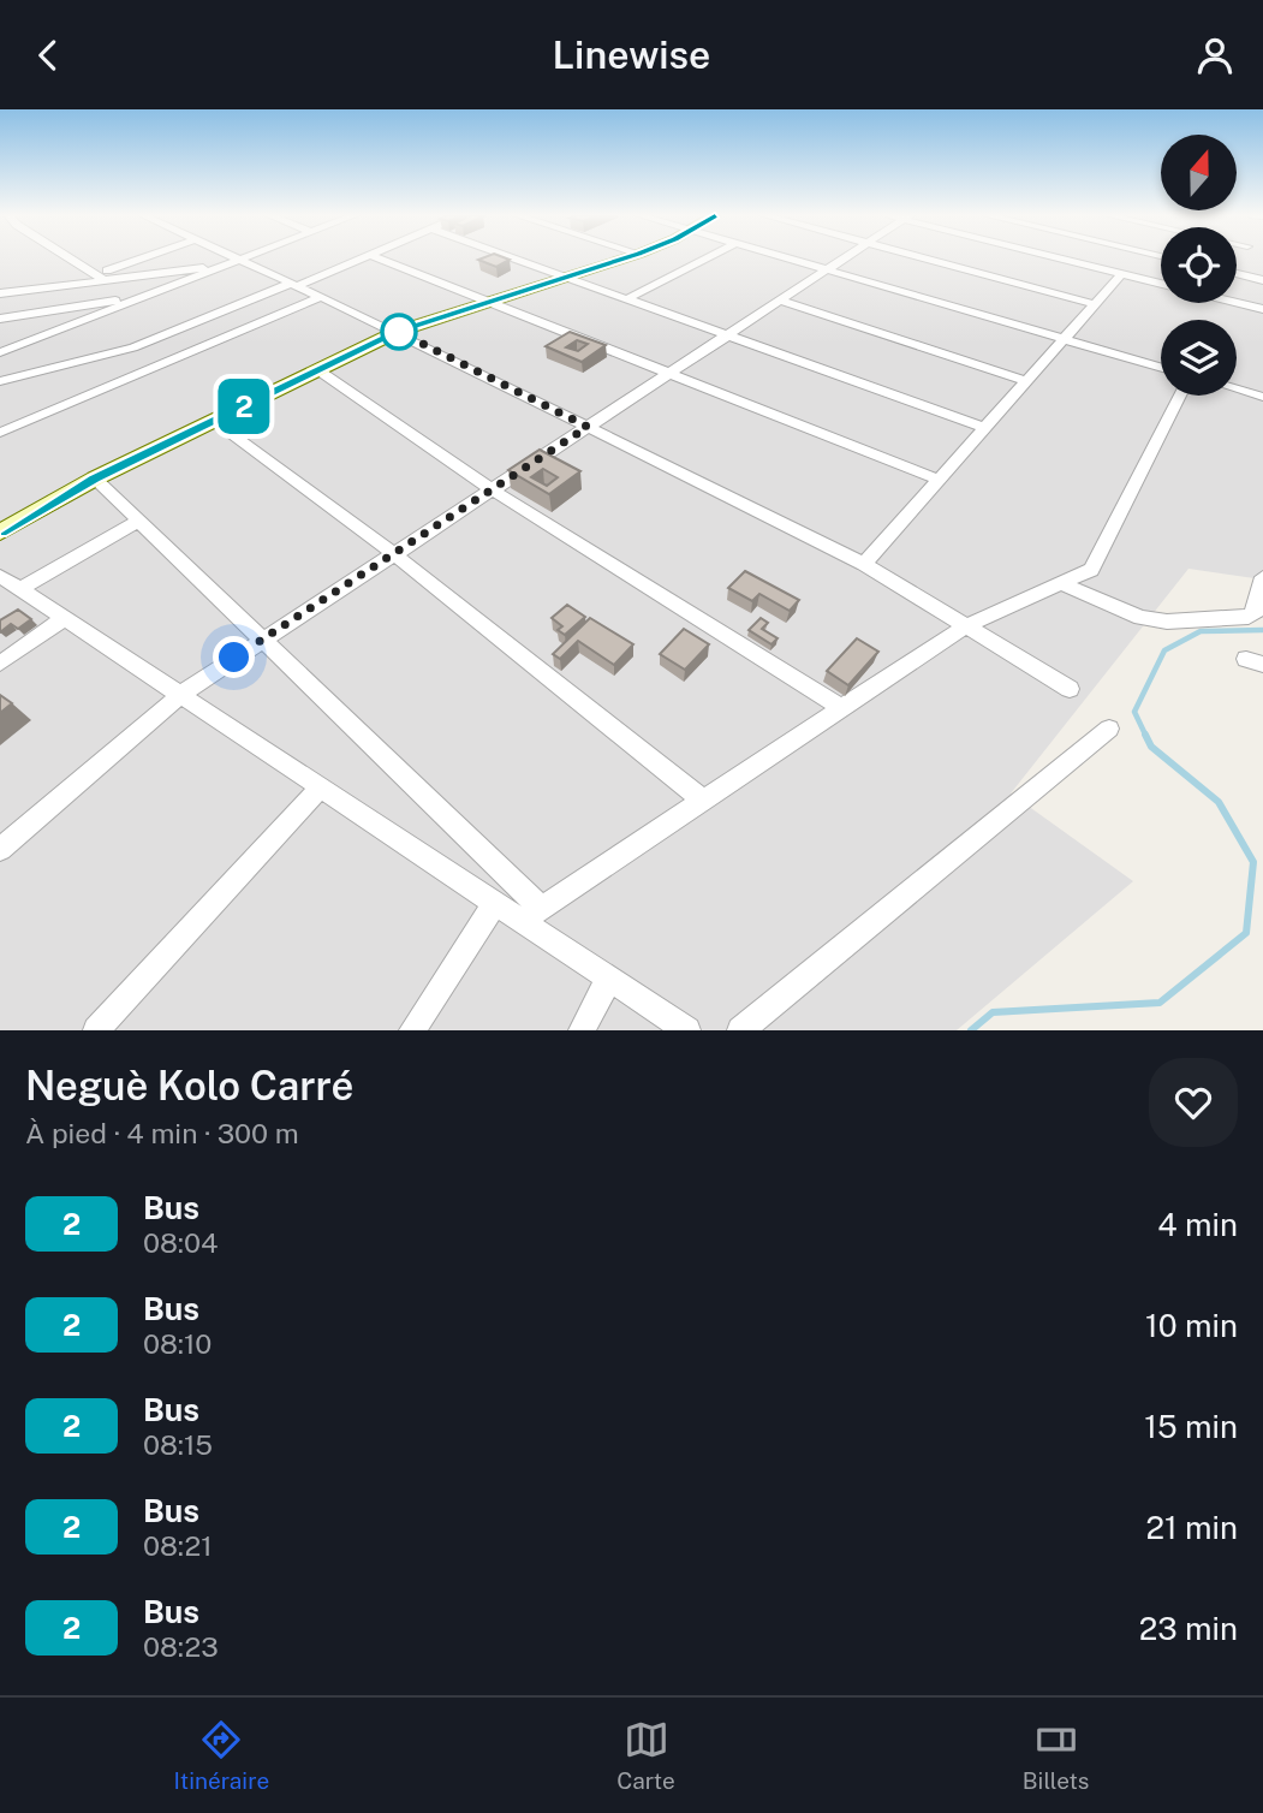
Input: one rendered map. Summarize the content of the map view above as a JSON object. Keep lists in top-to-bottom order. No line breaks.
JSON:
{"lines":["bus line 2"],"north":"top","page":{"header":"Linewise","on_map":"2","heading":["Neguè Kolo Carré","À pied · 4 min · 300 m"],"list":[{"mark":"2","name":"Bus","note":"08:04","value":"4 min"},{"mark":"2","name":"Bus","note":"08:10","value":"10 min"},{"mark":"2","name":"Bus","note":"08:15","value":"15 min"},{"mark":"2","name":"Bus","note":"08:21","value":"21 min"},{"mark":"2","name":"Bus","note":"08:23","value":"23 min"}],"tabs":["Itinéraire","Carte","Billets"]}}
